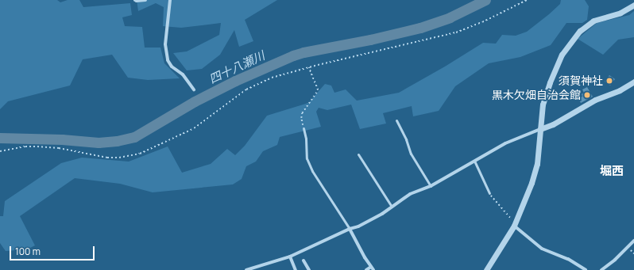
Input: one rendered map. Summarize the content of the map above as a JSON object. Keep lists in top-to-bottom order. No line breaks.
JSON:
{"districts":["堀西"],"water":["四十八瀬川"],"places":["須賀神社","黒木欠畑自治会館"],"scale_bar":"100 m"}
